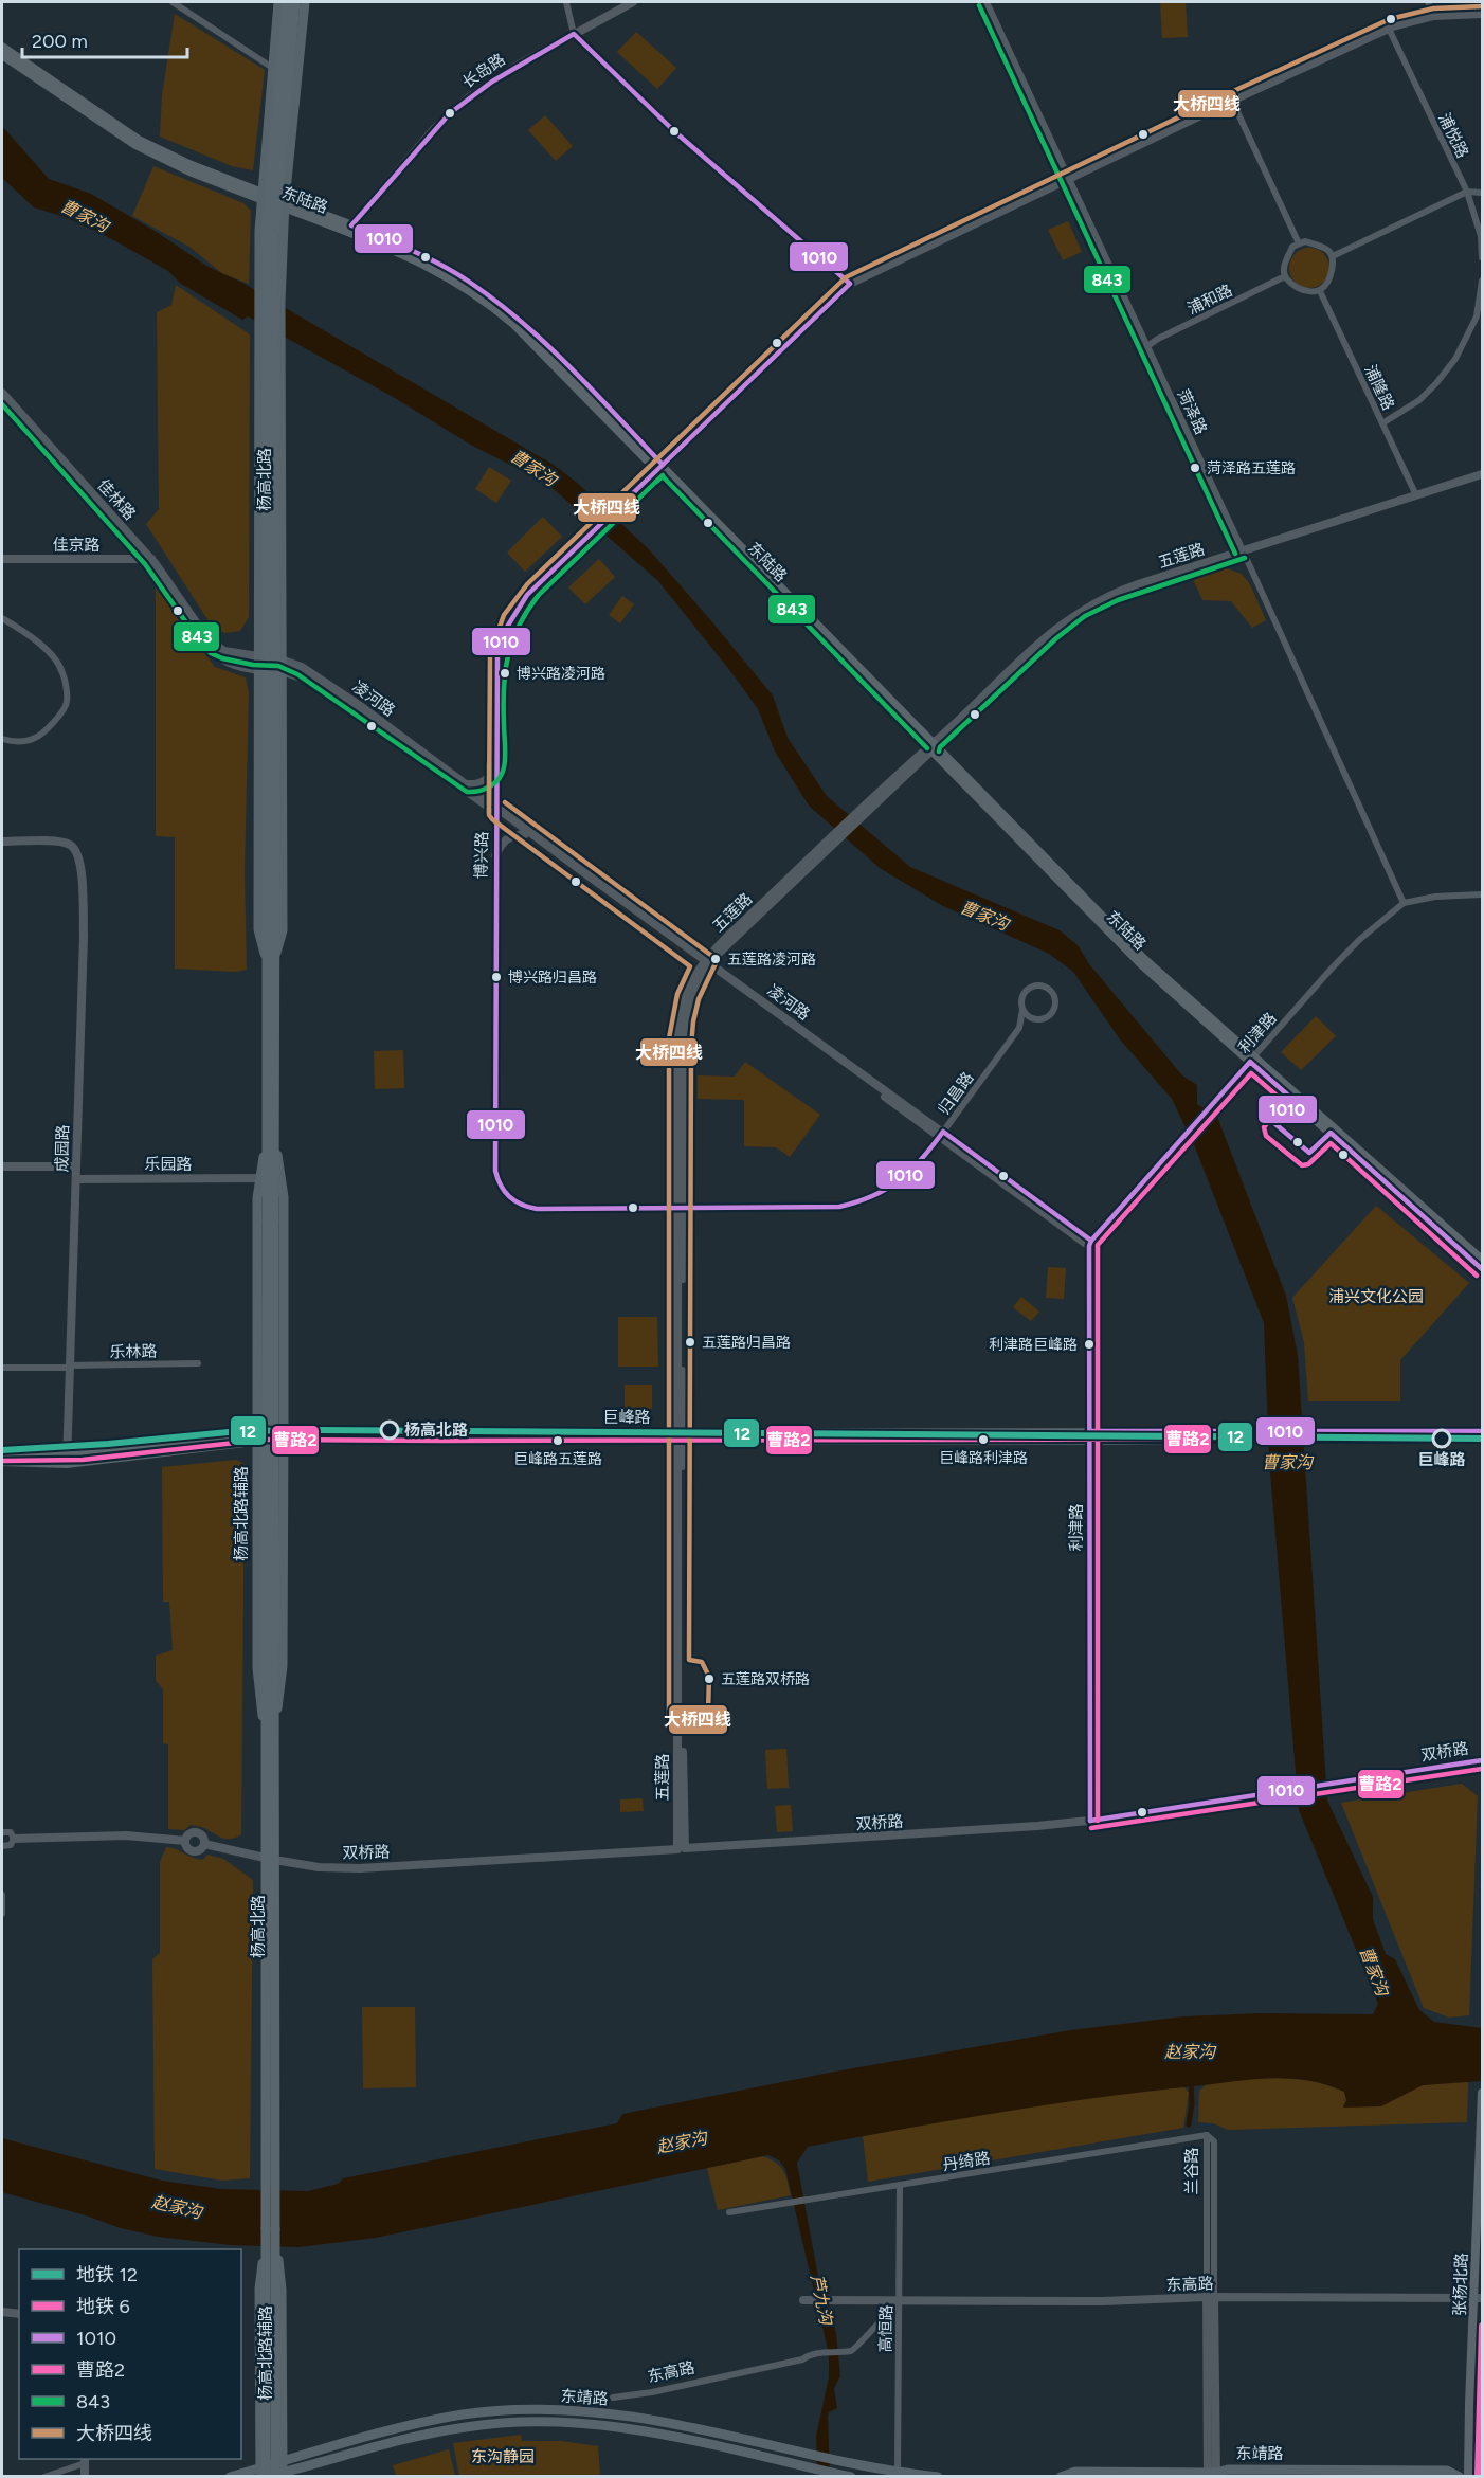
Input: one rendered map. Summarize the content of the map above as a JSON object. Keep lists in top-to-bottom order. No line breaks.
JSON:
{"streets":{"highway":["杨高北路"],"main road":["东陆路","巨峰路","杨高北路辅路","张杨北路","东靖路"],"street":["长岛路","浦悦路","浦和路","浦隆路","菏泽路","佳林路","佳京路","五莲路","凌河路","博兴路","利津路","归昌路","成园路","乐园路","乐林路","双桥路","丹绮路","兰谷路","东高路","高恒路"]},"crossings":[["长岛路","东陆路"],["浦悦路","博兴路"],["东陆路","杨高北路"],["东陆路","五莲路"],["东陆路","博兴路"],["东陆路","利津路"],["浦和路","浦隆路"],["浦和路","菏泽路"],["浦隆路","五莲路"],["菏泽路","五莲路"],["菏泽路","博兴路"],["菏泽路","利津路"],["杨高北路","佳林路"],["杨高北路","凌河路"],["杨高北路","杨高北路辅路"],["杨高北路","双桥路"],["杨高北路","东靖路"],["佳林路","佳京路"],["佳林路","凌河路"],["五莲路","凌河路"],["五莲路","归昌路"],["五莲路","巨峰路"],["五莲路","双桥路"],["凌河路","博兴路"],["凌河路","利津路"],["凌河路","归昌路"],["博兴路","归昌路"],["利津路","巨峰路"],["利津路","双桥路"],["成园路","乐园路"],["成园路","乐林路"],["成园路","巨峰路"],["乐园路","杨高北路辅路"],["巨峰路","杨高北路辅路"],["杨高北路辅路","东靖路"],["丹绮路","兰谷路"],["丹绮路","高恒路"],["兰谷路","东高路"],["兰谷路","东靖路"],["东高路","张杨北路"],["东高路","高恒路"],["高恒路","东靖路"]],"water":["曹家沟","赵家沟","芦九沟"],"parks":["浦兴文化公园","东沟静园"],"places":["菏泽路五莲路","博兴路凌河路","五莲路凌河路","博兴路归昌路","五莲路归昌路","利津路巨峰路","杨高北路","巨峰路","巨峰路利津路","巨峰路五莲路","五莲路双桥路"],"lines":["transit line 843","transit line 大桥四线","transit line 1010","transit line 曹路2","metro line 12","metro line 6"],"legend":["地铁 12","地铁 6","1010","曹路2","843","大桥四线"],"scale_bar":"200 m"}
